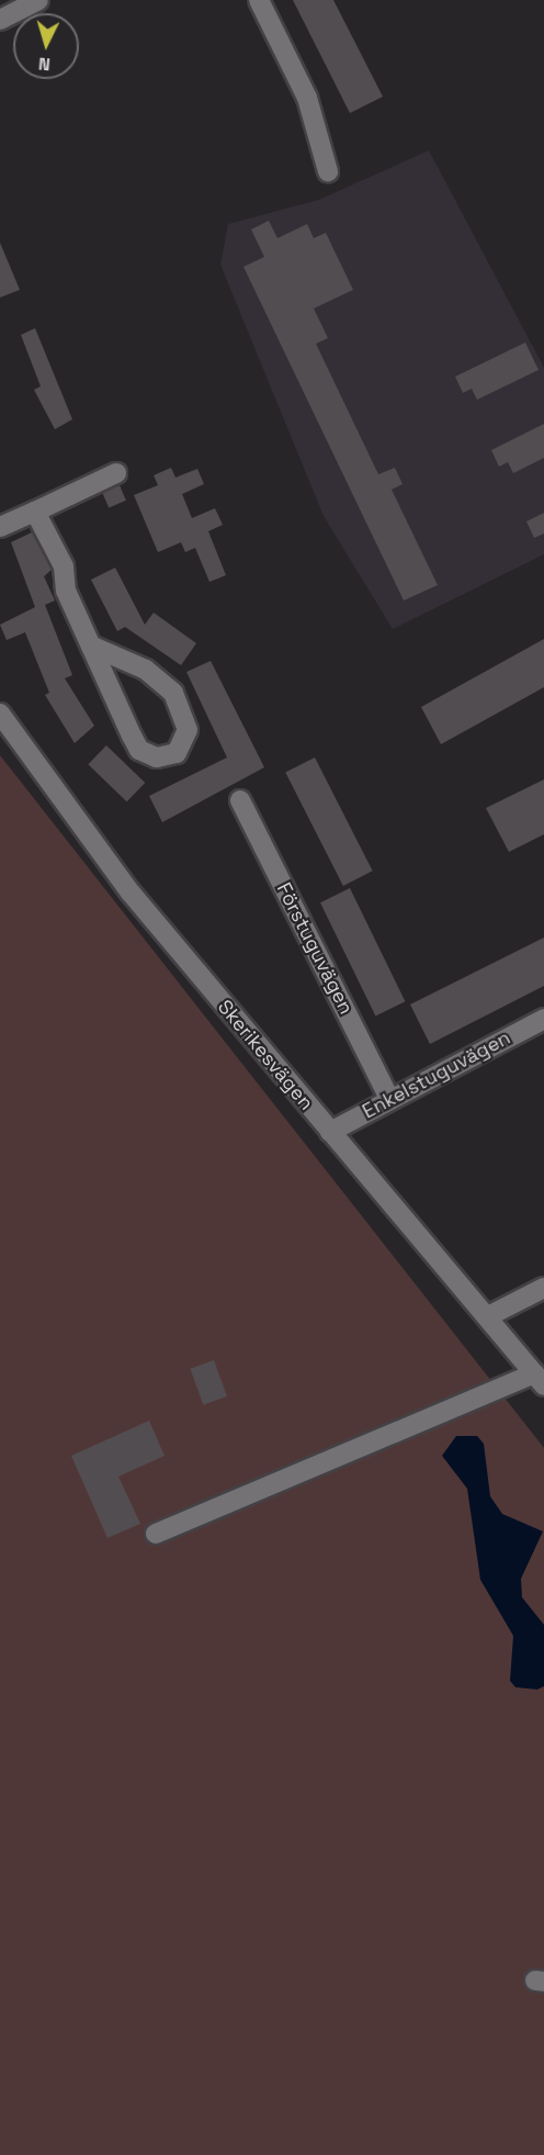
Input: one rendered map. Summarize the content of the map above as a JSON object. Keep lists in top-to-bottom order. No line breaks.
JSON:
{"streets":{"street":["Förstuguvägen","Skerikesvägen","Enkelstuguvägen"]},"crossings":[["Förstuguvägen","Enkelstuguvägen"],["Skerikesvägen","Enkelstuguvägen"]],"north":"bottom"}
